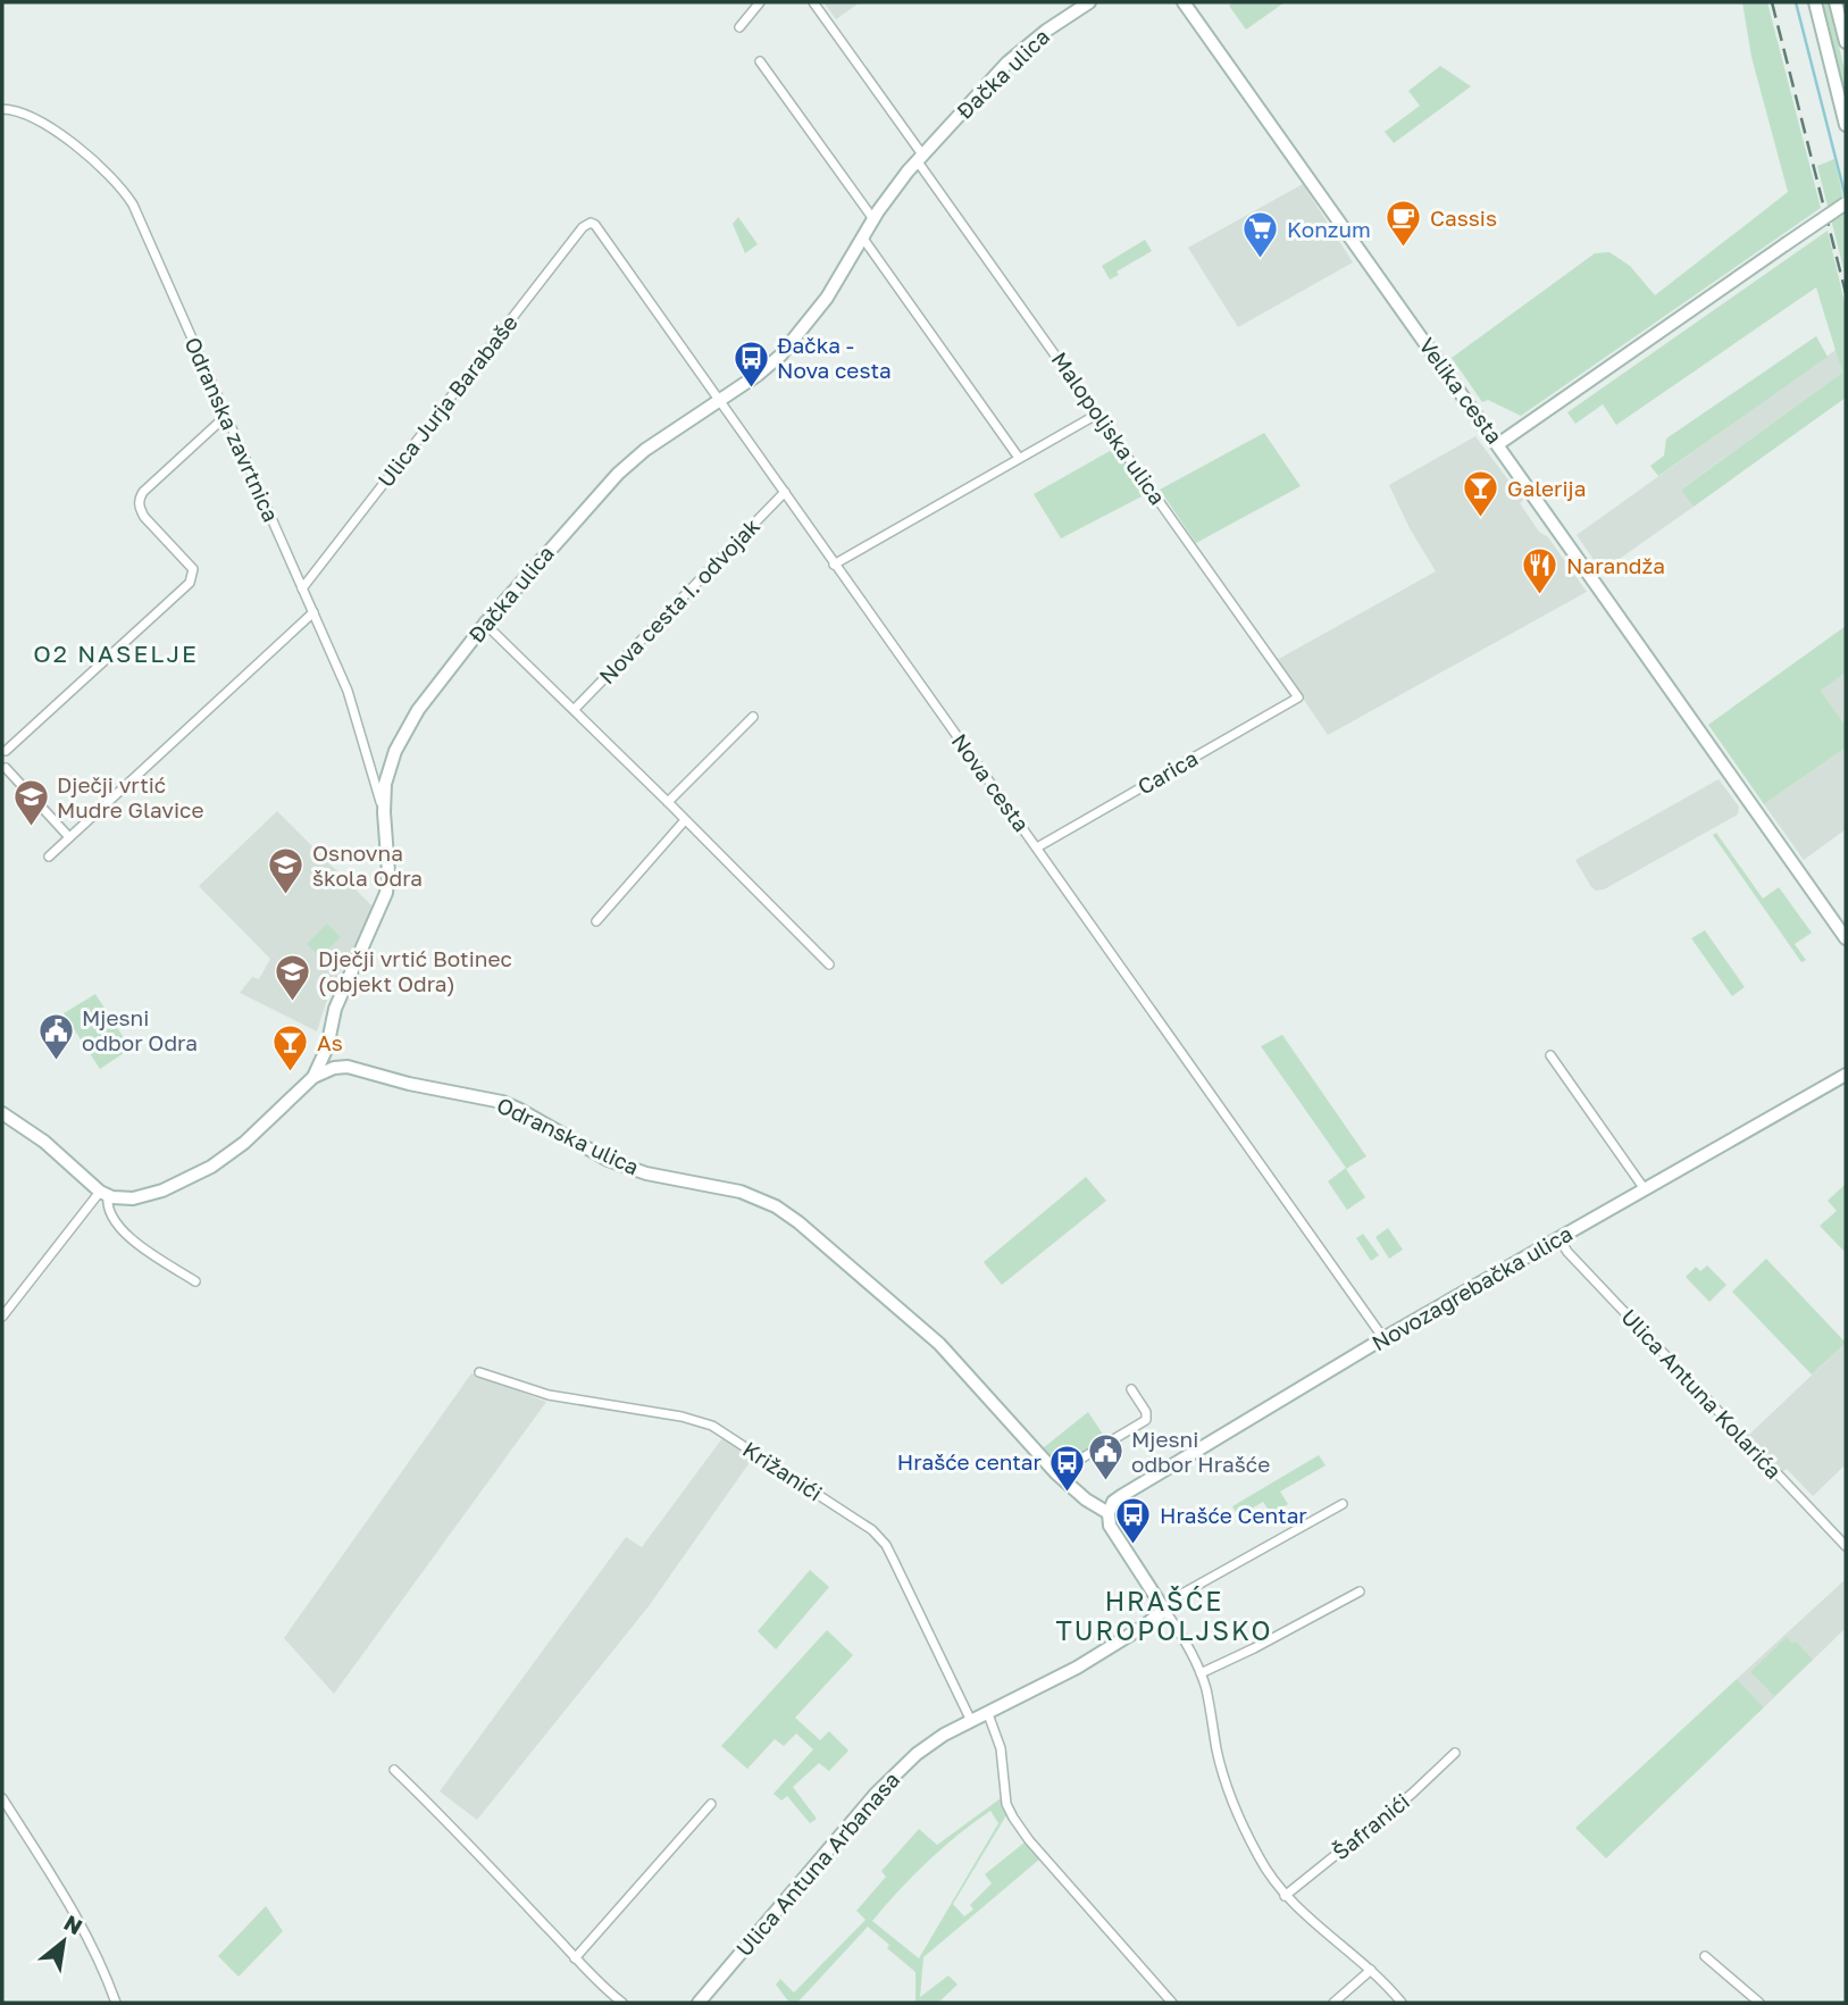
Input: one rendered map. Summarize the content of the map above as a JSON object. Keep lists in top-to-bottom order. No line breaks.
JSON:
{"streets":{"main road":["Đačka ulica","Velika cesta","Odranska ulica","Novozagrebačka ulica","Ulica Antuna Arbanasa"],"street":["Ulica Jurja Barabaše","Malopoljska ulica","Odranska zavrtnica","Nova cesta I. odvojak","Carica","Nova cesta","Ulica Antuna Kolarića","Križanići","Šafranići"]},"crossings":[["Đačka ulica","Malopoljska ulica"],["Đačka ulica","Odranska zavrtnica"],["Đačka ulica","Nova cesta"],["Ulica Jurja Barabaše","Odranska zavrtnica"],["Ulica Jurja Barabaše","Nova cesta"],["Malopoljska ulica","Carica"],["Nova cesta I. odvojak","Nova cesta"],["Carica","Nova cesta"],["Nova cesta","Novozagrebačka ulica"],["Odranska ulica","Novozagrebačka ulica"],["Novozagrebačka ulica","Ulica Antuna Kolarića"],["Križanići","Ulica Antuna Arbanasa"]],"districts":["O2 NASELJE","HRAŠĆE TUROPOLJSKO"],"places":{"cafe":["Cassis"],"supermarket":["Konzum"],"bus stop":["Đačka - Nova cesta","Hrašće centar","Hrašće Centar"],"bar":["Galerija","As"],"restaurant":["Narandža"],"school or university":["Dječji vrtić Mudre Glavice","Osnovna škola Odra","Dječji vrtić Botinec (objekt Odra)"],"public building":["Mjesni odbor Odra","Mjesni odbor Hrašće"]},"north":"top right"}
